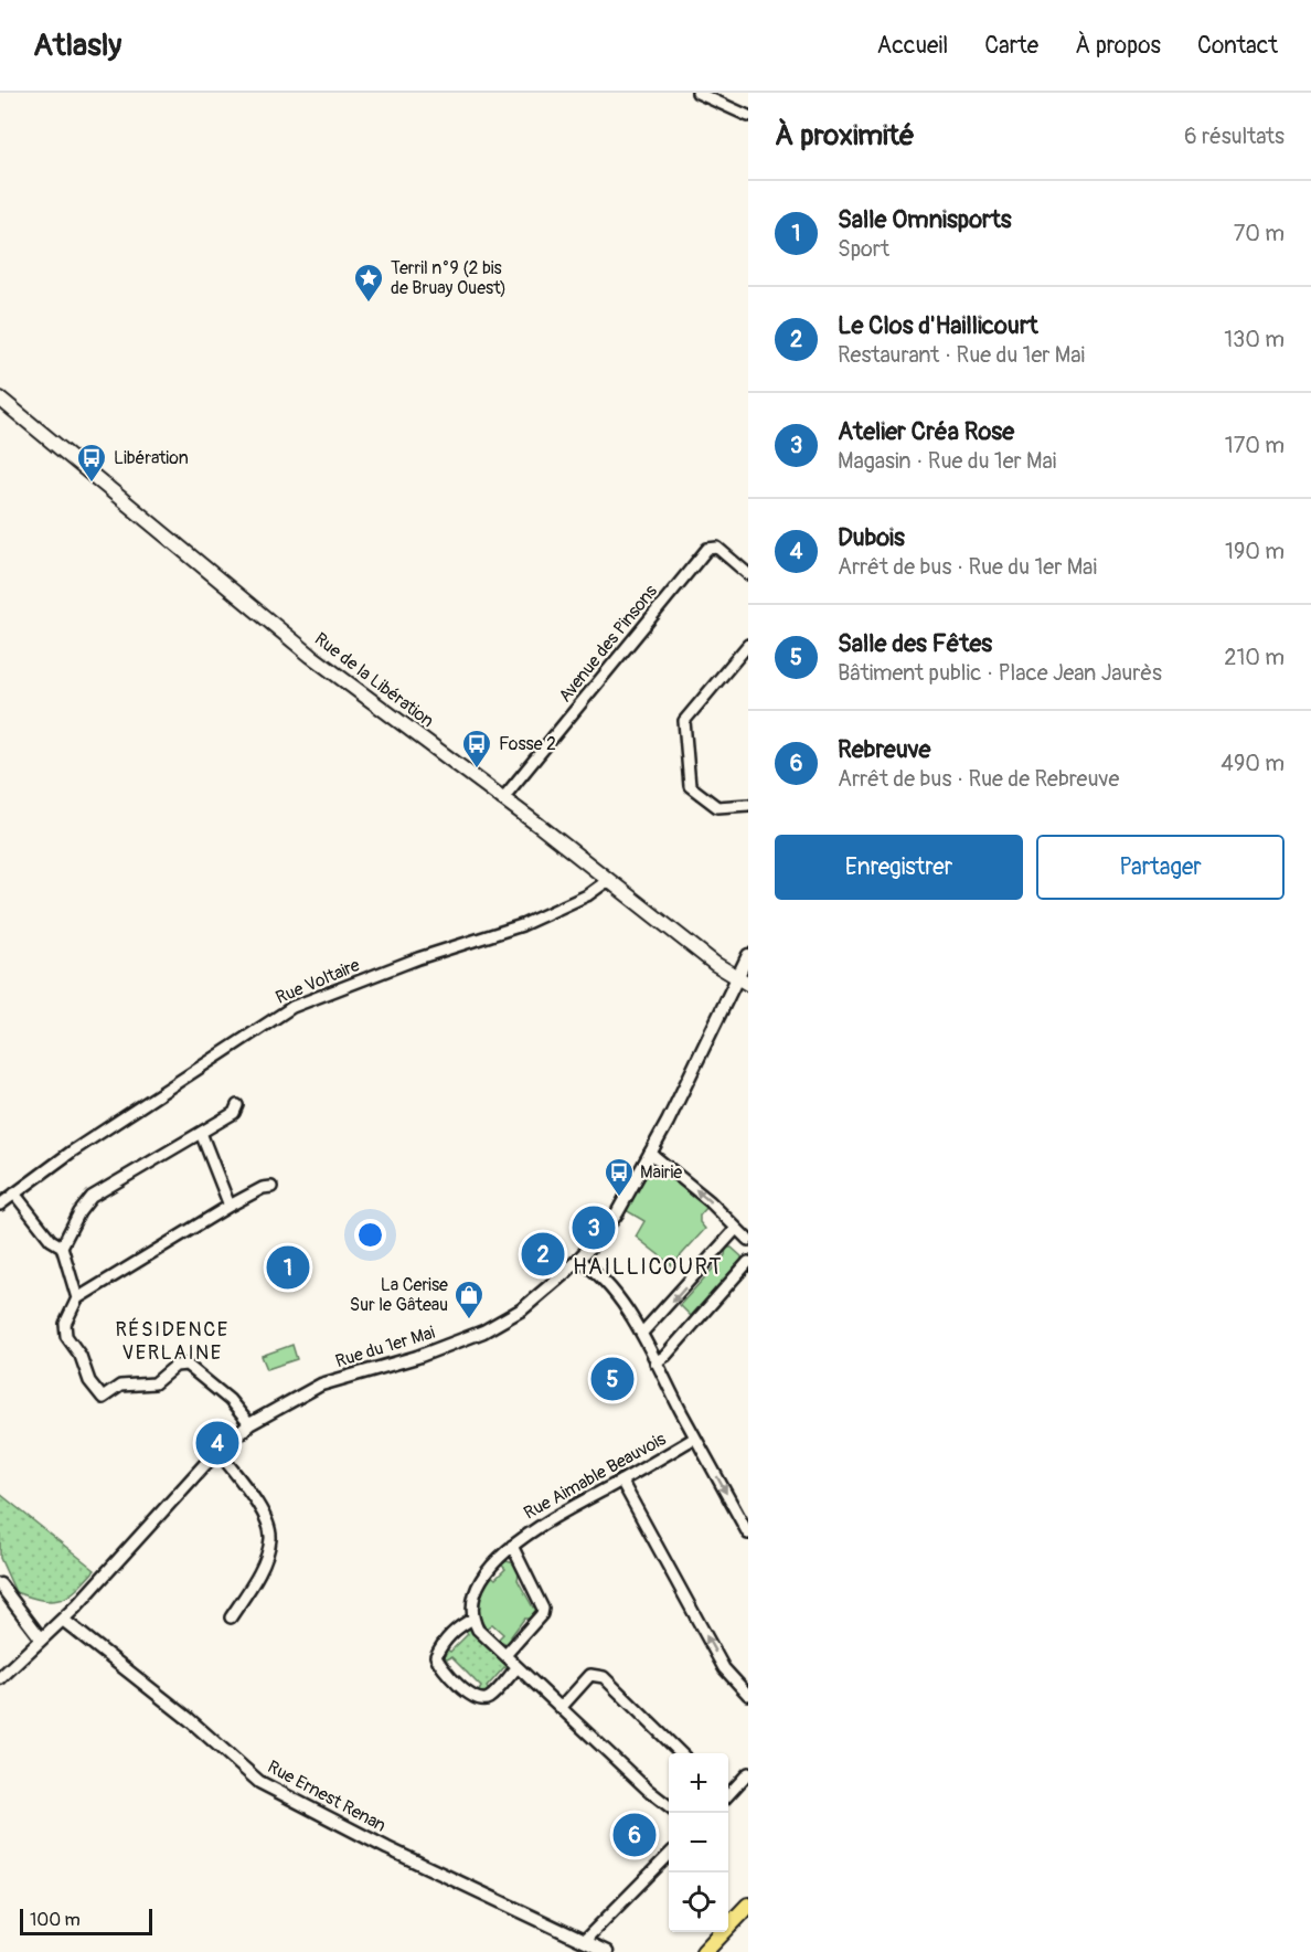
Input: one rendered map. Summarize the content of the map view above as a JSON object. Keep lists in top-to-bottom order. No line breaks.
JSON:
{"streets":{"main road":["Rue de la Libération"],"street":["Avenue des Pinsons","Rue Voltaire","Rue du 1er Mai","Rue Aimable Beauvois","Rue Ernest Renan"]},"crossings":[["Avenue des Pinsons","Rue de la Libération"],["Rue de la Libération","Rue Voltaire"],["Rue de la Libération","Rue du 1er Mai"],["Rue du 1er Mai","Rue Ernest Renan"]],"districts":["HAILLICOURT","RÉSIDENCE VERLAINE"],"places":{"place":["Terril n°9 (2 bis de Bruay Ouest)"],"bus stop":["Libération","Fosse 2","Mairie"],"shop":["La Cerise Sur le Gâteau"]},"scale_bar":"100 m","page":{"header":"Atlasly","nav":["Accueil","Carte","À propos","Contact"],"heading":["À proximité","6 résultats"],"list":[{"mark":"1","name":"Salle Omnisports","note":"Sport","value":"70 m"},{"mark":"2","name":"Le Clos d'Haillicourt","note":"Restaurant · Rue du 1er Mai","value":"130 m"},{"mark":"3","name":"Atelier Créa Rose","note":"Magasin · Rue du 1er Mai","value":"170 m"},{"mark":"4","name":"Dubois","note":"Arrêt de bus · Rue du 1er Mai","value":"190 m"},{"mark":"5","name":"Salle des Fêtes","note":"Bâtiment public · Place Jean Jaurès","value":"210 m"},{"mark":"6","name":"Rebreuve","note":"Arrêt de bus · Rue de Rebreuve","value":"490 m"}],"buttons":["Enregistrer","Partager"],"pins":["3","2","1","5","4","6"],"map_buttons":["+","−"],"scale":"100 m"}}
